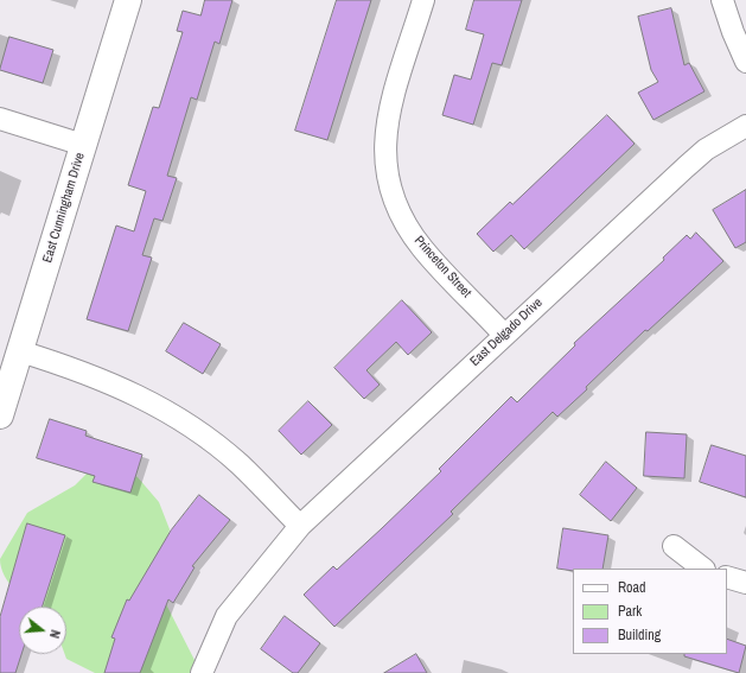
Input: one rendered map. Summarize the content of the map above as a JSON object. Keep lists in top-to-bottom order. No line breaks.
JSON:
{"streets":{"street":["East Cunningham Drive","Princeton Street","East Delgado Drive"]},"crossings":[["Princeton Street","East Delgado Drive"]],"legend":["Road","Park","Building"],"north":"right"}
